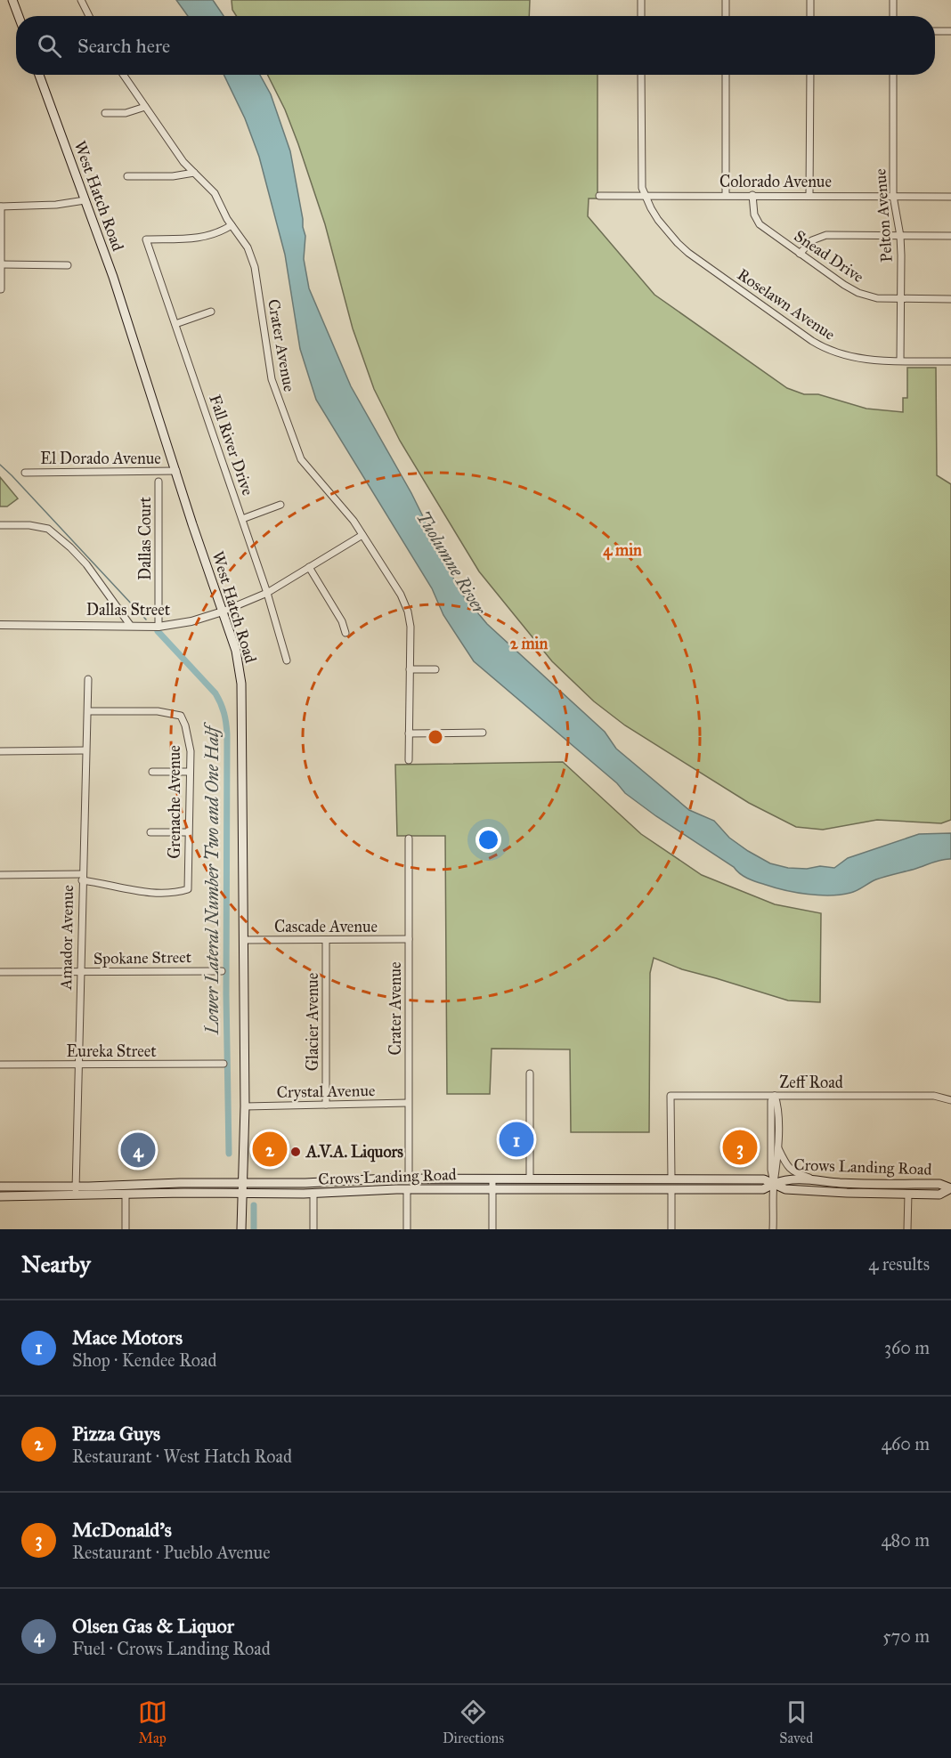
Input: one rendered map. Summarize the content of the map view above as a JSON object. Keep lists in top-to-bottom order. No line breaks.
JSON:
{"streets":{"main road":["West Hatch Road","Crows Landing Road"],"street":["Colorado Avenue","Pelton Avenue","Snead Drive","Roselawn Avenue","Crater Avenue","Fall River Drive","El Dorado Avenue","Dallas Court","Dallas Street","Grenache Avenue","Cascade Avenue","Amador Avenue","Spokane Street","Glacier Avenue","Eureka Street","Zeff Road","Crystal Avenue"]},"crossings":[["Colorado Avenue","Pelton Avenue"],["Colorado Avenue","Snead Drive"],["Colorado Avenue","Roselawn Avenue"],["West Hatch Road","El Dorado Avenue"],["West Hatch Road","Dallas Street"],["West Hatch Road","Cascade Avenue"],["West Hatch Road","Crystal Avenue"],["West Hatch Road","Crows Landing Road"],["Pelton Avenue","Snead Drive"],["Pelton Avenue","Roselawn Avenue"],["Crater Avenue","Fall River Drive"],["Crater Avenue","Dallas Street"],["Crater Avenue","Cascade Avenue"],["Crater Avenue","Crystal Avenue"],["Crater Avenue","Crows Landing Road"],["Fall River Drive","Dallas Street"],["Dallas Court","Dallas Street"],["Grenache Avenue","Amador Avenue"],["Cascade Avenue","Glacier Avenue"],["Amador Avenue","Spokane Street"],["Amador Avenue","Eureka Street"],["Amador Avenue","Crows Landing Road"],["Glacier Avenue","Crystal Avenue"],["Zeff Road","Crows Landing Road"]],"water":["Tuolumne River","Lower Lateral Number Two and One Half"],"places":["A.V.A. Liquors"],"page":{"search":"Search here","pins":["1","3","2","4"],"heading":["Nearby","4 results"],"list":[{"mark":"1","name":"Mace Motors","note":"Shop · Kendee Road","value":"360 m"},{"mark":"2","name":"Pizza Guys","note":"Restaurant · West Hatch Road","value":"460 m"},{"mark":"3","name":"McDonald's","note":"Restaurant · Pueblo Avenue","value":"480 m"},{"mark":"4","name":"Olsen Gas & Liquor","note":"Fuel · Crows Landing Road","value":"570 m"}],"nav":["Map","Directions","Saved"]},"rings":["4 min","2 min"]}
